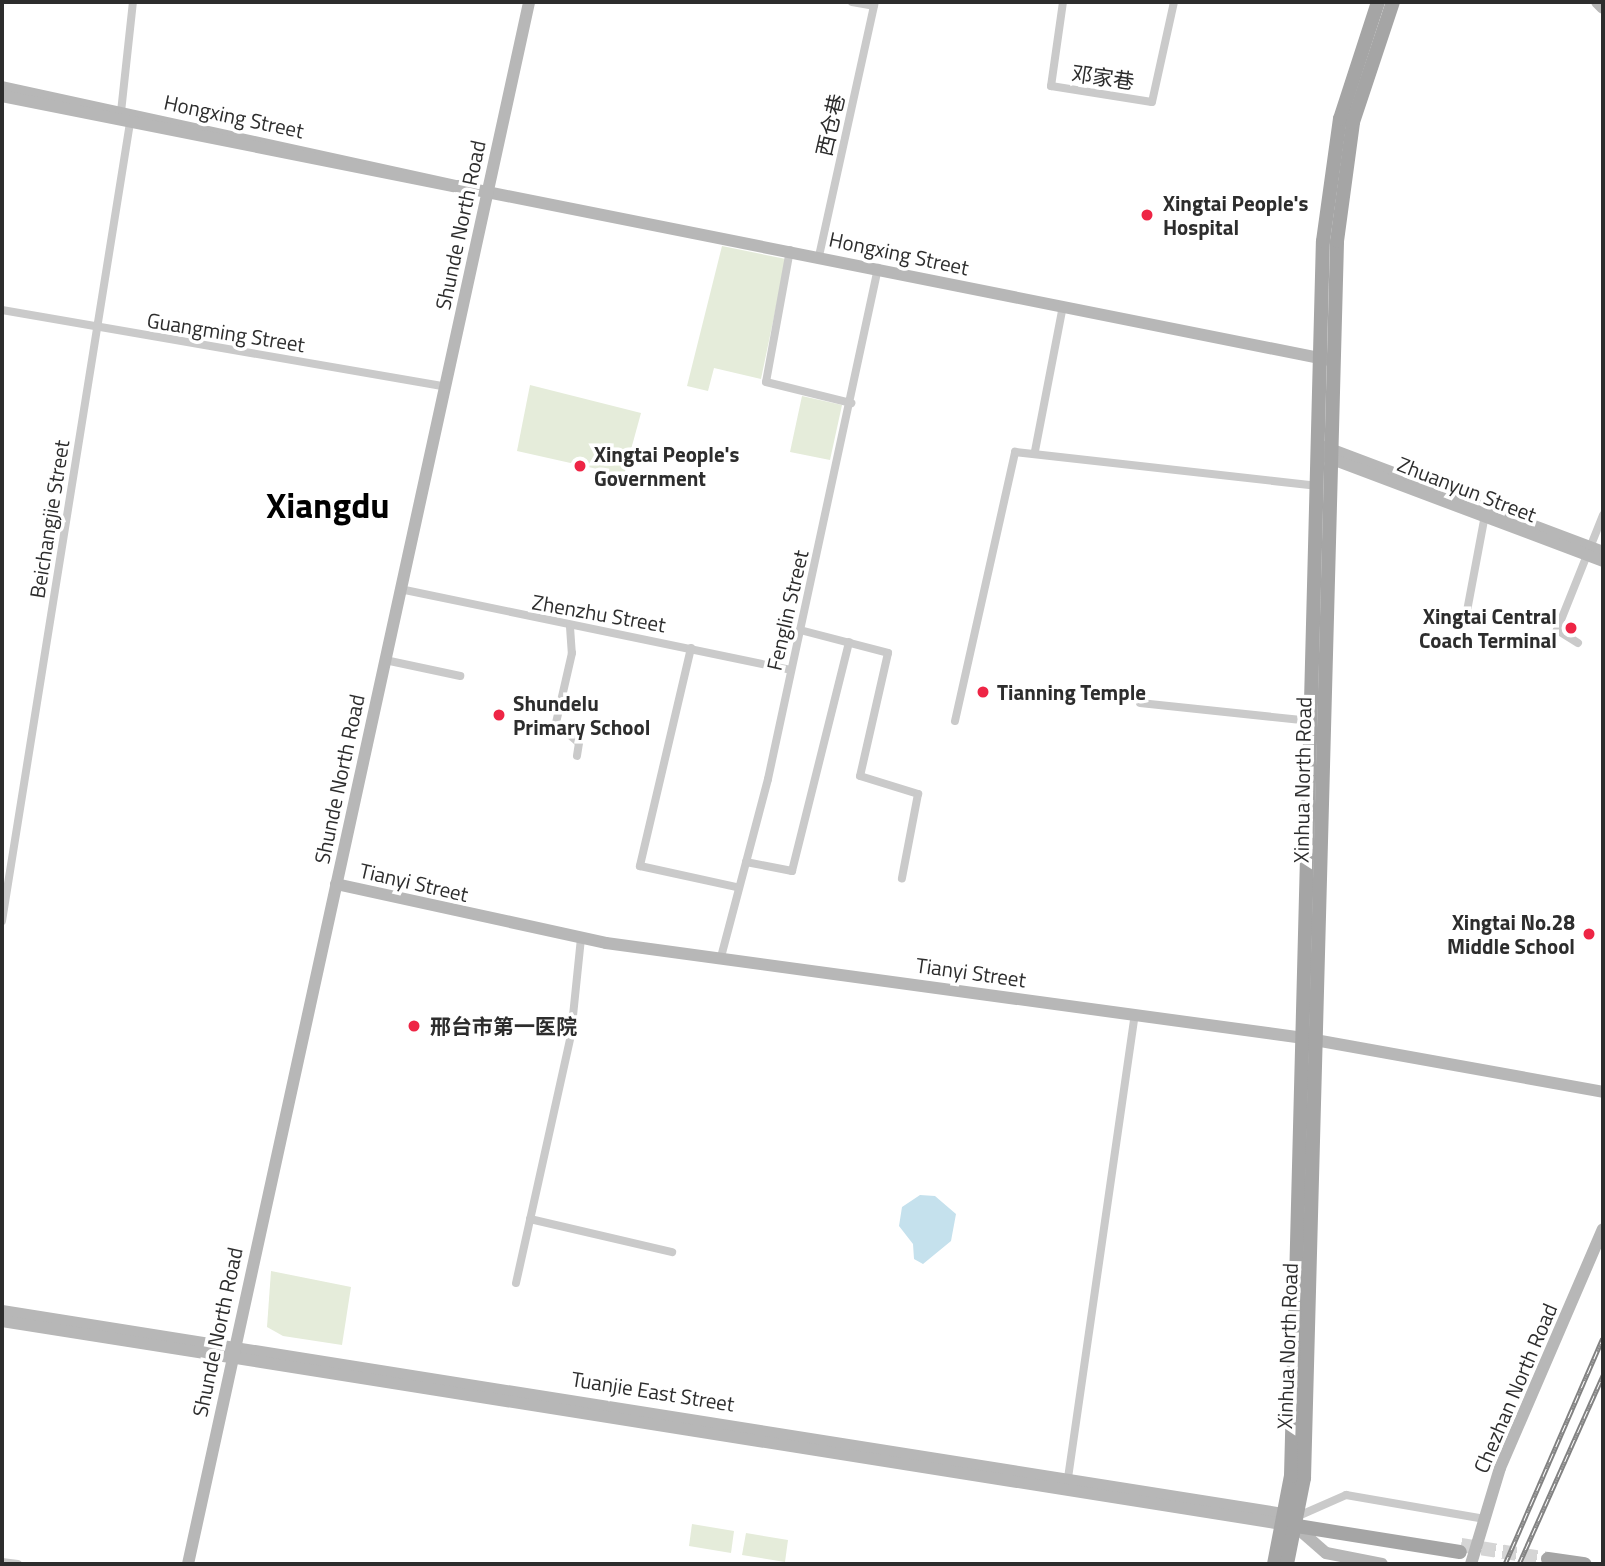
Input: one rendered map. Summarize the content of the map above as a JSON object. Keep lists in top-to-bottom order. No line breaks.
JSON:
{"streets":{"main road":["Xinhua North Road"],"street":["邓家巷","Hongxing Street","西仓巷","Shunde North Road","Guangming Street","Zhuanyun Street","Beichangjie Street","Fenglin Street","Zhenzhu Street","Tianyi Street","Chezhan North Road","Tuanjie East Street"]},"crossings":[["Hongxing Street","西仓巷"],["Hongxing Street","Shunde North Road"],["Hongxing Street","Beichangjie Street"],["Hongxing Street","Fenglin Street"],["Hongxing Street","Xinhua North Road"],["Shunde North Road","Guangming Street"],["Shunde North Road","Zhenzhu Street"],["Shunde North Road","Tianyi Street"],["Shunde North Road","Tuanjie East Street"],["Guangming Street","Beichangjie Street"],["Zhuanyun Street","Xinhua North Road"],["Fenglin Street","Zhenzhu Street"],["Fenglin Street","Tianyi Street"],["Xinhua North Road","Tianyi Street"],["Xinhua North Road","Tuanjie East Street"]],"districts":["Xiangdu"],"places":["Xingtai People's Hospital","Xingtai People's Government","Xingtai Central Coach Terminal","Tianning Temple","Shundelu Primary School","Xingtai No.28 Middle School","邢台市第一医院"]}
